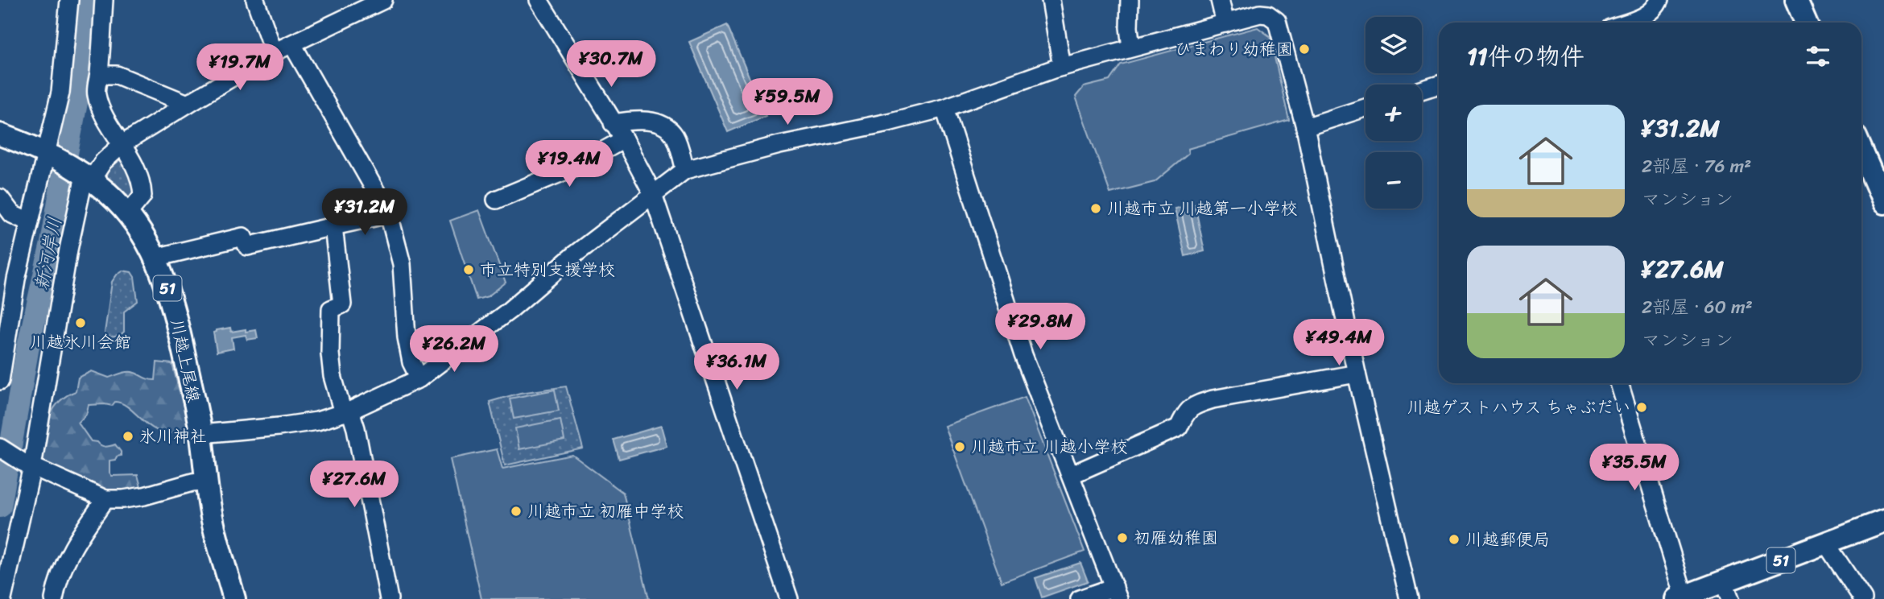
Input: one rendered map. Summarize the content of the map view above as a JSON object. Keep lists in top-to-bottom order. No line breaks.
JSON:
{"streets":{"main road":["51","川越上尾線"]},"water":["新河岸川"],"places":["ひまわり幼稚園","川越市立 川越第一小学校","市立特別支援学校","川越氷川会館","川越ゲストハウス ちゃぶだい","氷川神社","川越市立 川越小学校","川越市立 初雁中学校","初雁幼稚園","川越郵便局"],"page":{"map_buttons":["+","−"],"heading":"11件の物件","price":["¥30.7M","¥19.7M","¥59.5M","¥19.4M","¥31.2M","¥29.8M","¥49.4M","¥26.2M","¥36.1M","¥35.5M","¥27.6M"],"list":[{"name":"¥31.2M","note":"2部屋 · 76 m² · マンション"},{"name":"¥27.6M","note":"2部屋 · 60 m² · マンション"}]}}
